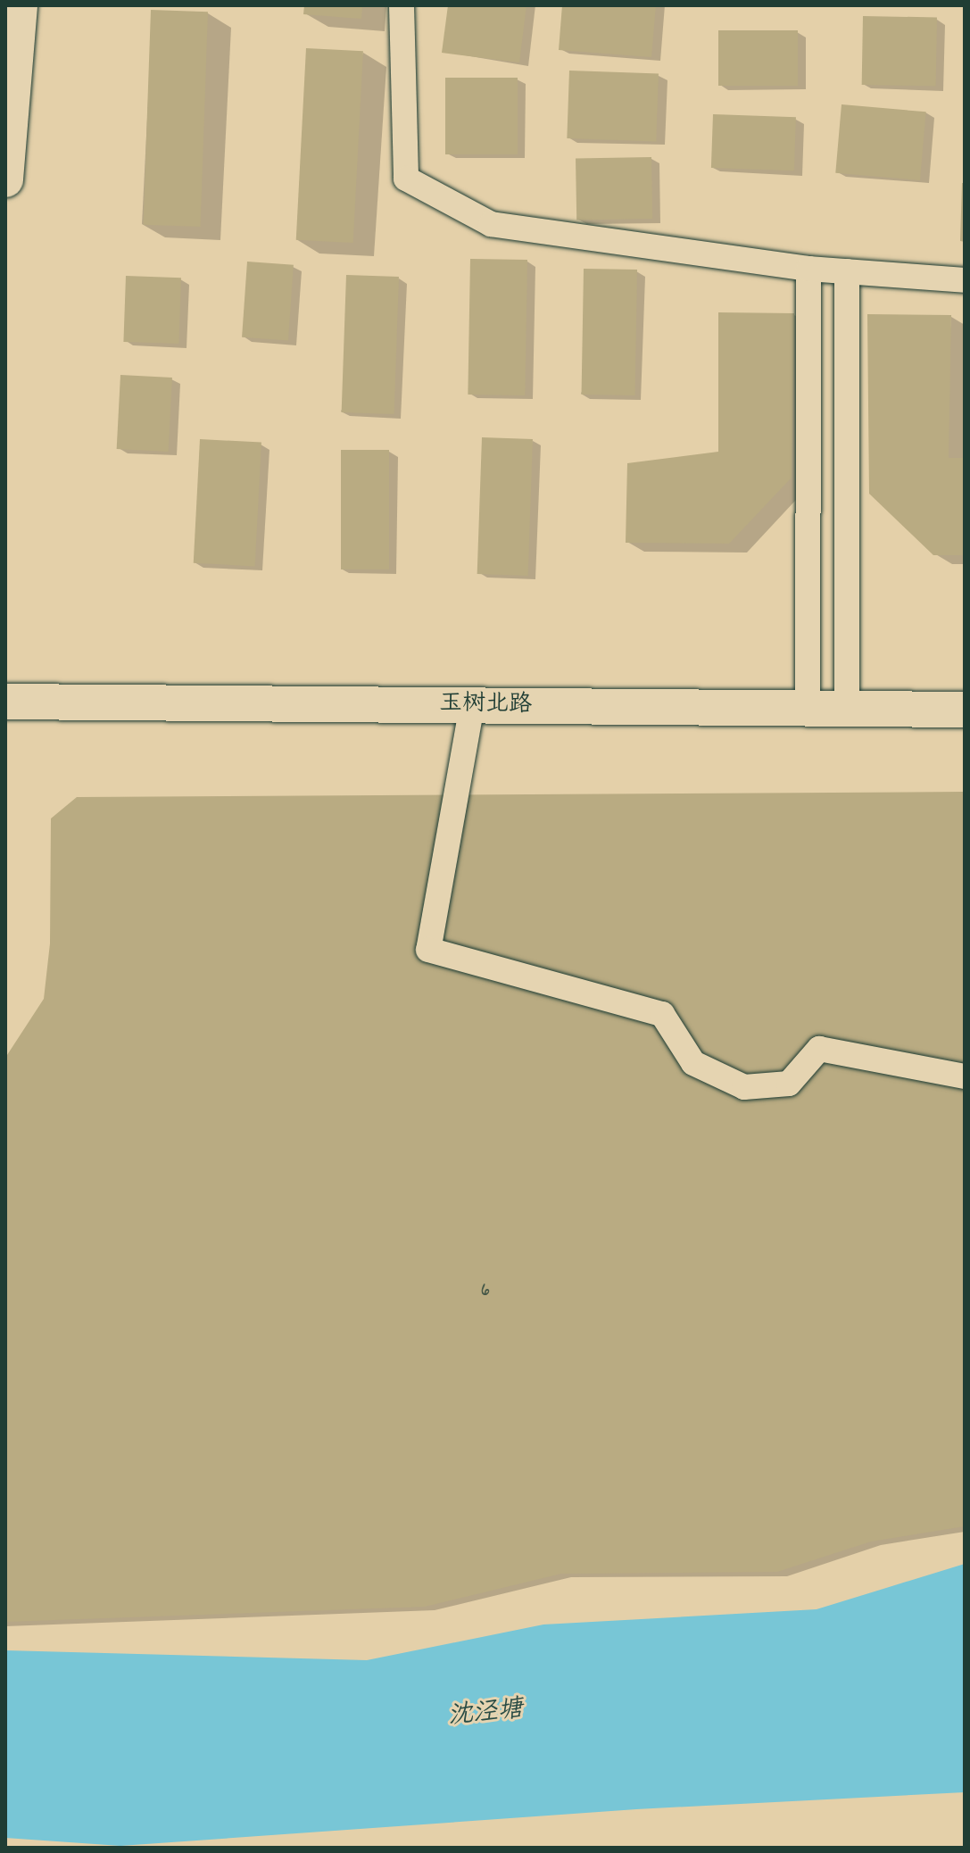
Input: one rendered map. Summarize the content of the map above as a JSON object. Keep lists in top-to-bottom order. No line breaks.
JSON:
{"streets":{"main road":["玉树北路"]},"water":["沈泾塘"],"house_numbers":["6"]}
